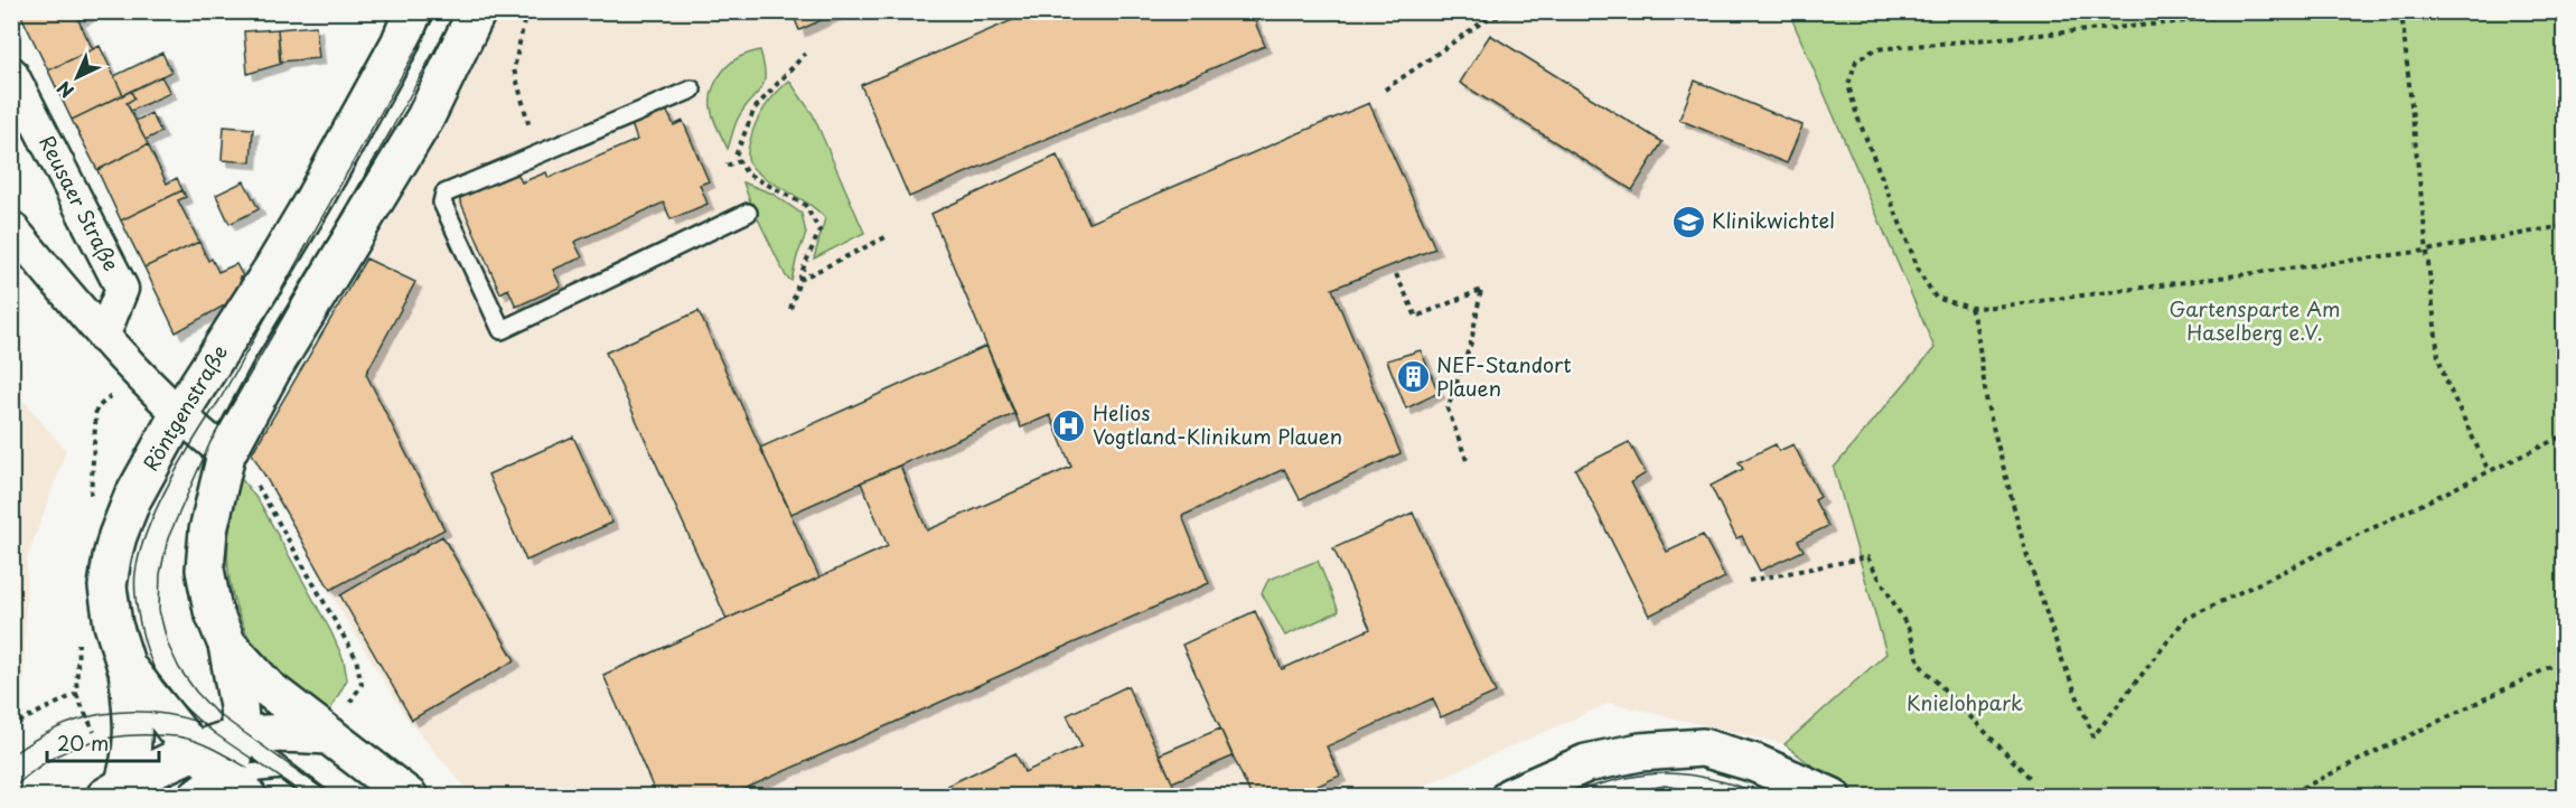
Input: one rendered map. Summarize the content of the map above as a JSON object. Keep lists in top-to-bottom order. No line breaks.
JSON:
{"streets":{"street":["Reusaer Straße","Röntgenstraße"]},"parks":["Gartensparte Am Haselberg e.V.","Knielohpark"],"places":{"school or university":["Klinikwichtel"],"building":["NEF-Standort Plauen"],"hospital":["Helios Vogtland-Klinikum Plauen"]},"scale_bar":"20 m","north":"bottom left"}
